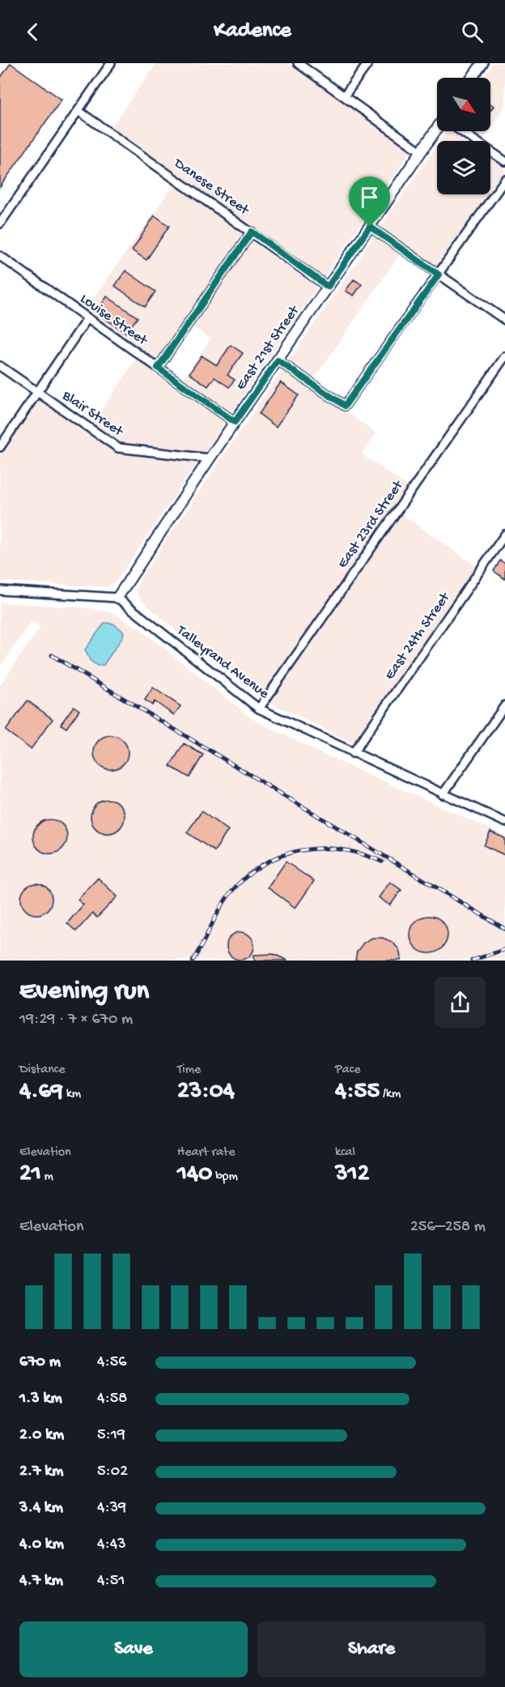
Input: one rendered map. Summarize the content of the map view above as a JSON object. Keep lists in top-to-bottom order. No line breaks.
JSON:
{"streets":{"main road":["East 21st Street"],"street":["Danese Street","Louise Street","Blair Street","East 23rd Street","East 24th Street","Talleyrand Avenue"]},"crossings":[["Danese Street","East 21st Street"],["Louise Street","East 21st Street"],["East 21st Street","Blair Street"],["East 21st Street","Talleyrand Avenue"],["East 23rd Street","Talleyrand Avenue"],["East 24th Street","Talleyrand Avenue"]],"north":"bottom right","page":{"header":"Kadence","heading":["Evening run","19:29 · 7 × 670 m"],"stats":[["Distance","4.69 km"],["Time","23:04"],["Pace","4:55 /km"],["Elevation","21 m"],["Heart rate","140 bpm"],["kcal","312"]],"chart":["Elevation","256–258 m"],"list":[{"name":"670 m","note":"4:56"},{"name":"1.3 km","note":"4:58"},{"name":"2.0 km","note":"5:19"},{"name":"2.7 km","note":"5:02"},{"name":"3.4 km","note":"4:39"},{"name":"4.0 km","note":"4:43"},{"name":"4.7 km","note":"4:51"}],"buttons":["Save","Share"]}}
